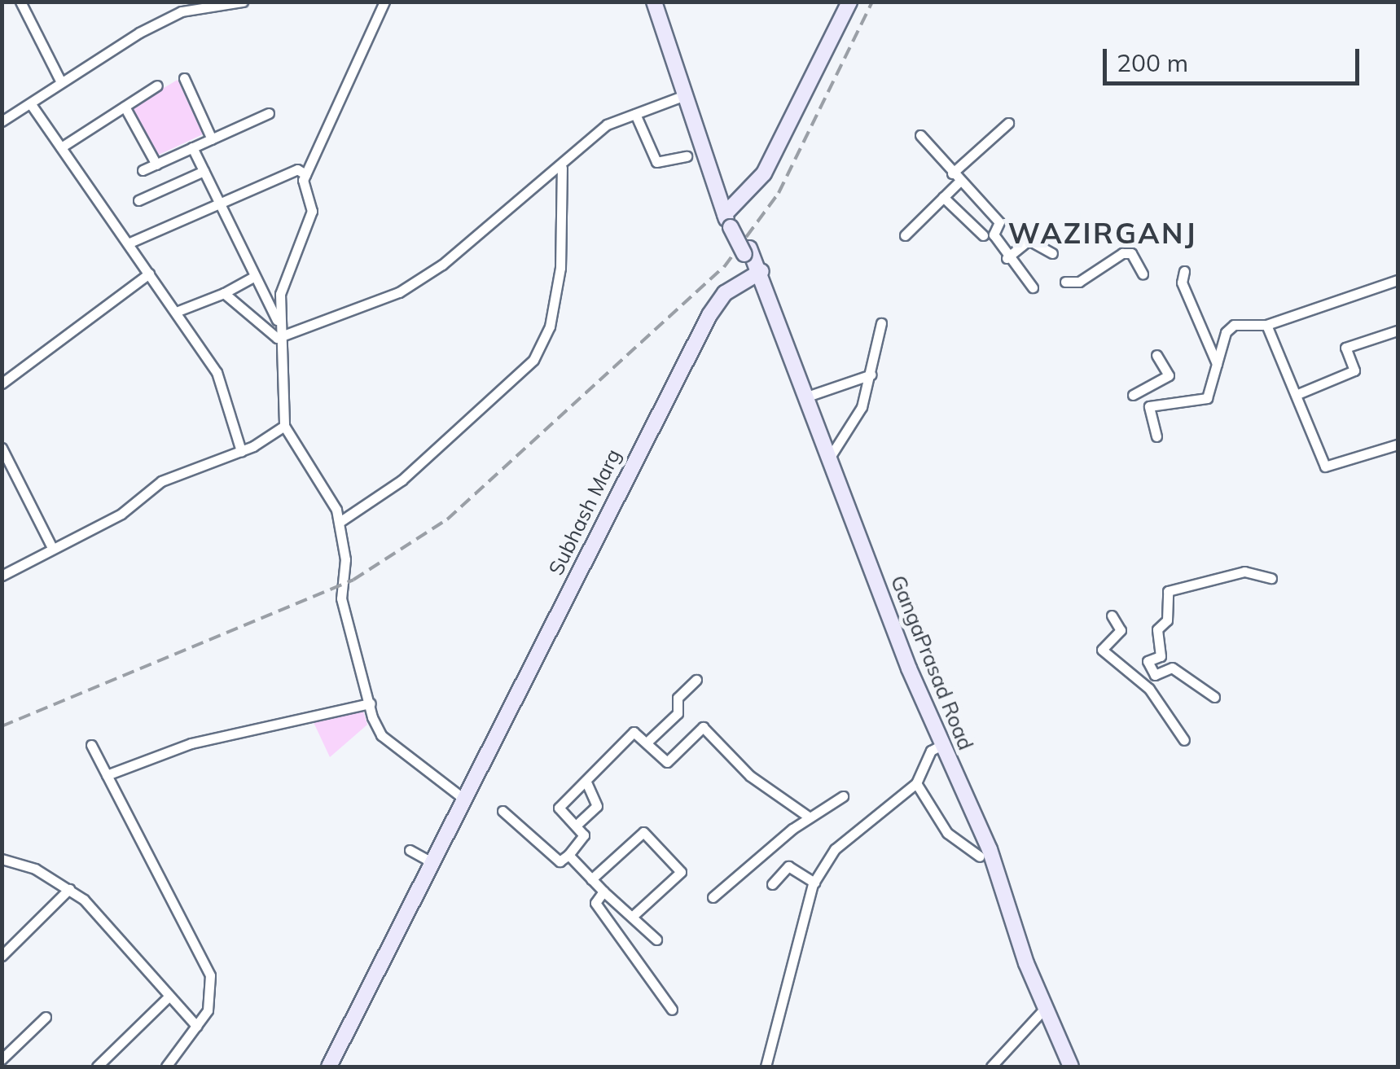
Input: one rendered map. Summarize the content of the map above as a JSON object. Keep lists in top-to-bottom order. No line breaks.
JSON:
{"streets":{"street":["Subhash Marg","GangaPrasad Road"]},"crossings":[["Subhash Marg","GangaPrasad Road"]],"districts":["WAZIRGANJ"],"scale_bar":"200 m"}
